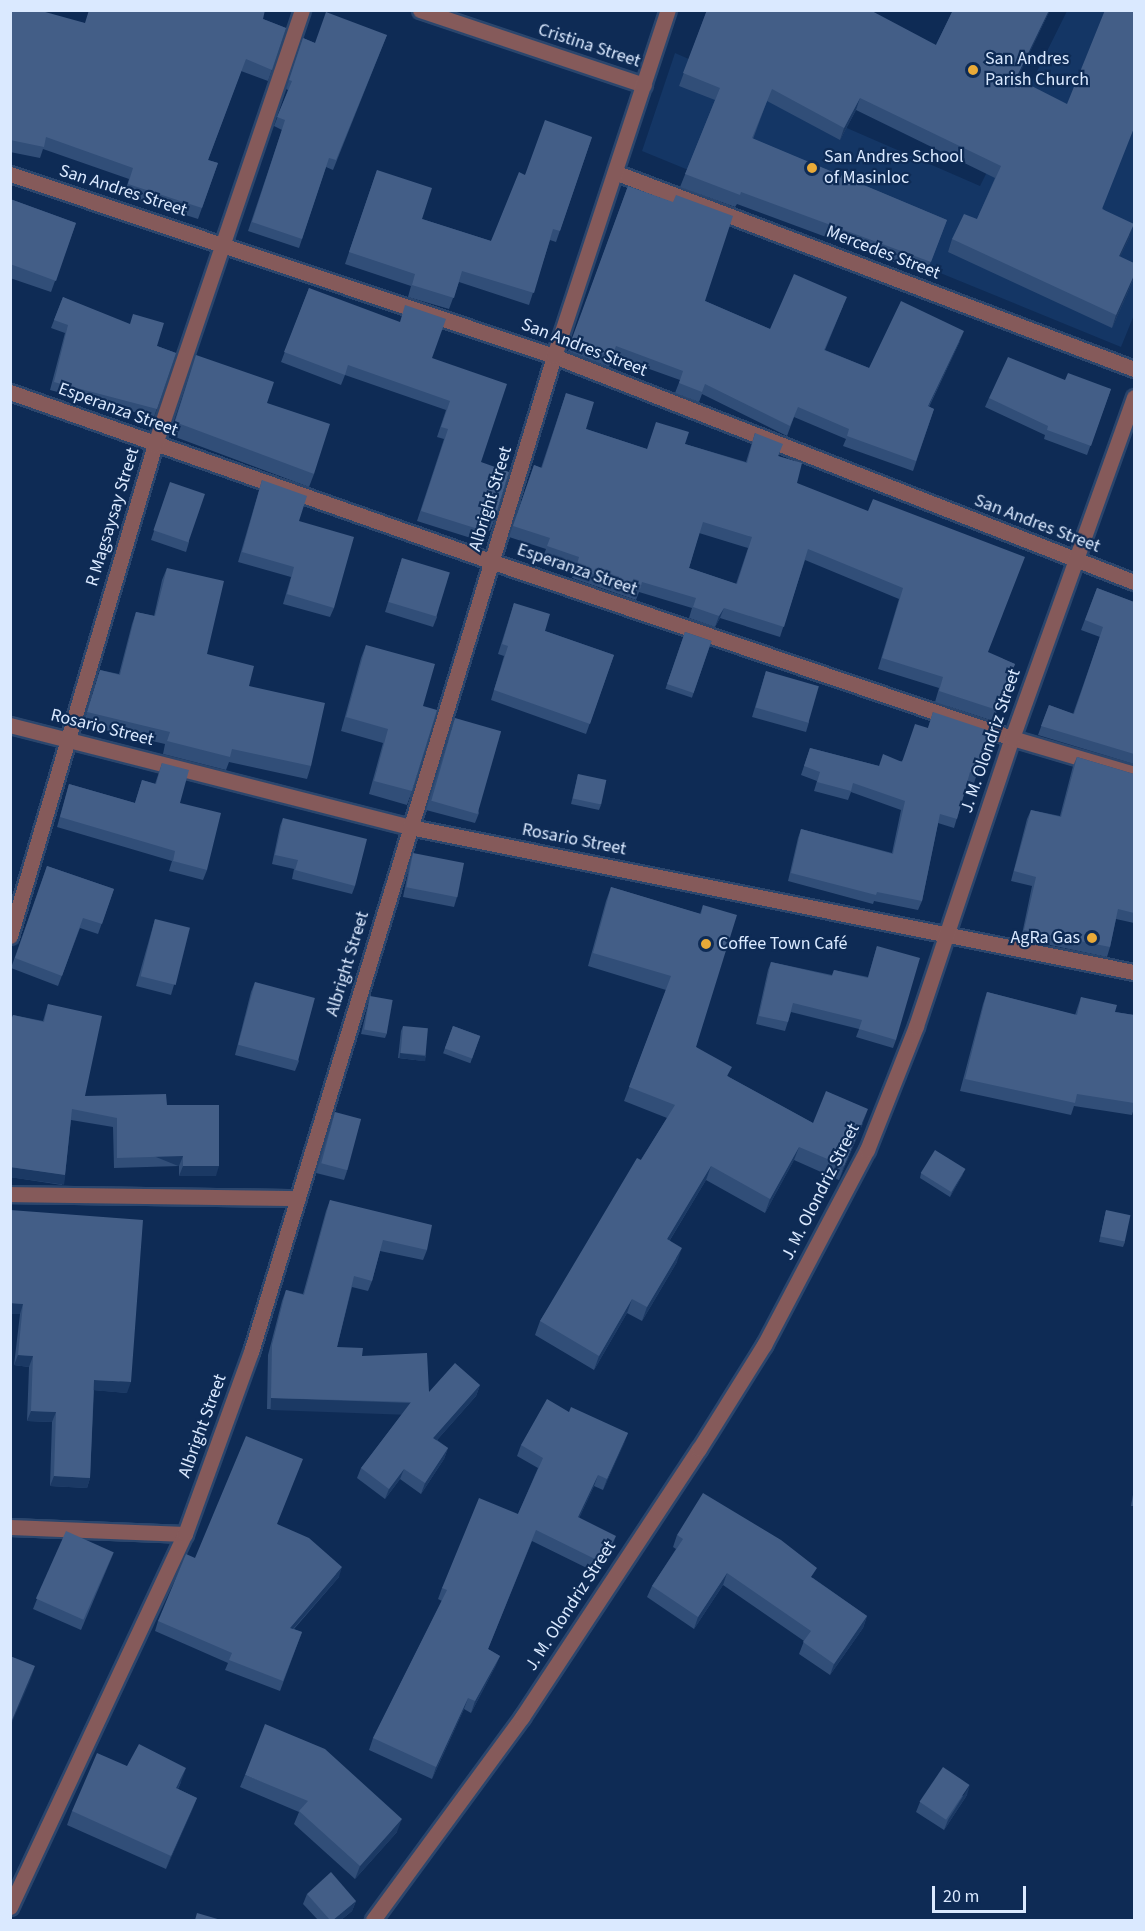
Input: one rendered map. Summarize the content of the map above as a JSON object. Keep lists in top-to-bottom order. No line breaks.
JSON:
{"streets":{"street":["Cristina Street","San Andres Street","Mercedes Street","Esperanza Street","Albright Street","R Magsaysay Street","Rosario Street","J. M. Olondriz Street"]},"crossings":[["Cristina Street","Albright Street"],["San Andres Street","Albright Street"],["San Andres Street","R Magsaysay Street"],["San Andres Street","J. M. Olondriz Street"],["Mercedes Street","Albright Street"],["Esperanza Street","Albright Street"],["Esperanza Street","R Magsaysay Street"],["Esperanza Street","J. M. Olondriz Street"],["Albright Street","Rosario Street"],["R Magsaysay Street","Rosario Street"],["Rosario Street","J. M. Olondriz Street"]],"places":["San Andres Parish Church","San Andres School of Masinloc","AgRa Gas","Coffee Town Café"],"scale_bar":"20 m"}
